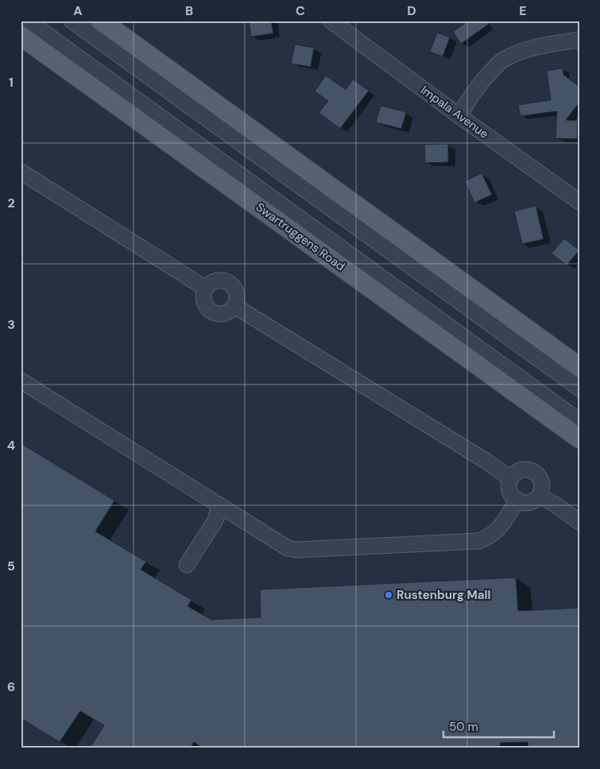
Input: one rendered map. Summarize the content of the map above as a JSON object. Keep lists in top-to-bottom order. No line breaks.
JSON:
{"streets":{"main road":["Swartruggens Road"],"street":["Impala Avenue"]},"places":["Rustenburg Mall"],"scale_bar":"50 m","grid":{"columns":["A","B","C","D","E"],"rows":["1","2","3","4","5","6"]}}
